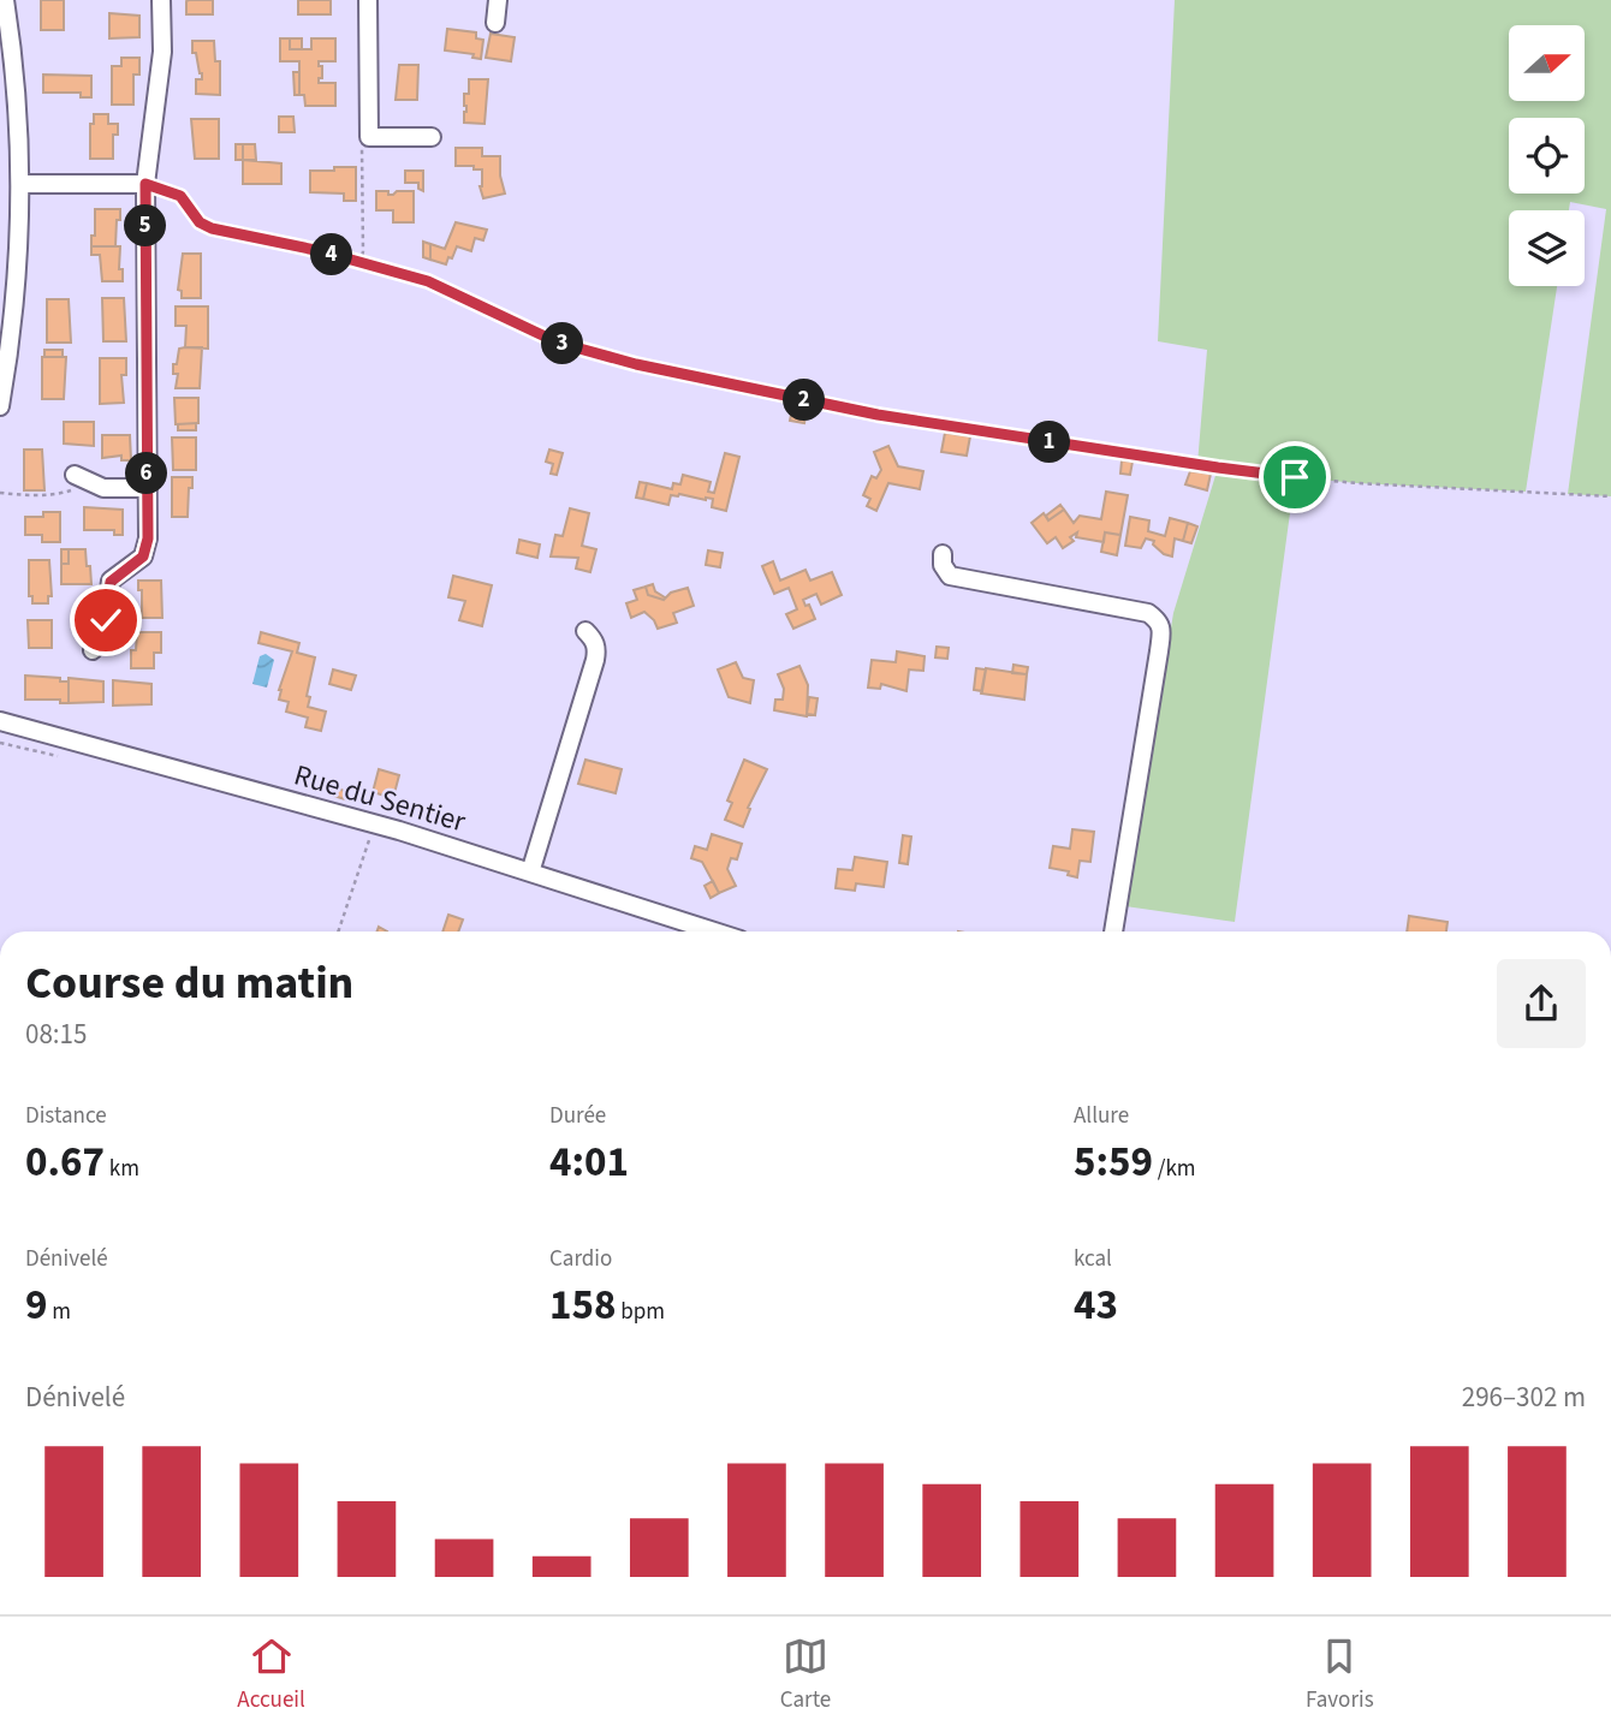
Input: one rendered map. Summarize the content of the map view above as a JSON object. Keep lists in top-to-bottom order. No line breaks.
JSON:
{"streets":{"street":["Rue du Sentier"]},"north":"right","page":{"pins":["5","4","3","2","1","6"],"heading":["Course du matin","08:15"],"stats":[["Distance","0.67 km"],["Durée","4:01"],["Allure","5:59 /km"],["Dénivelé","9 m"],["Cardio","158 bpm"],["kcal","43"]],"chart":["Dénivelé","296–302 m"],"tabs":["Accueil","Carte","Favoris"]}}
